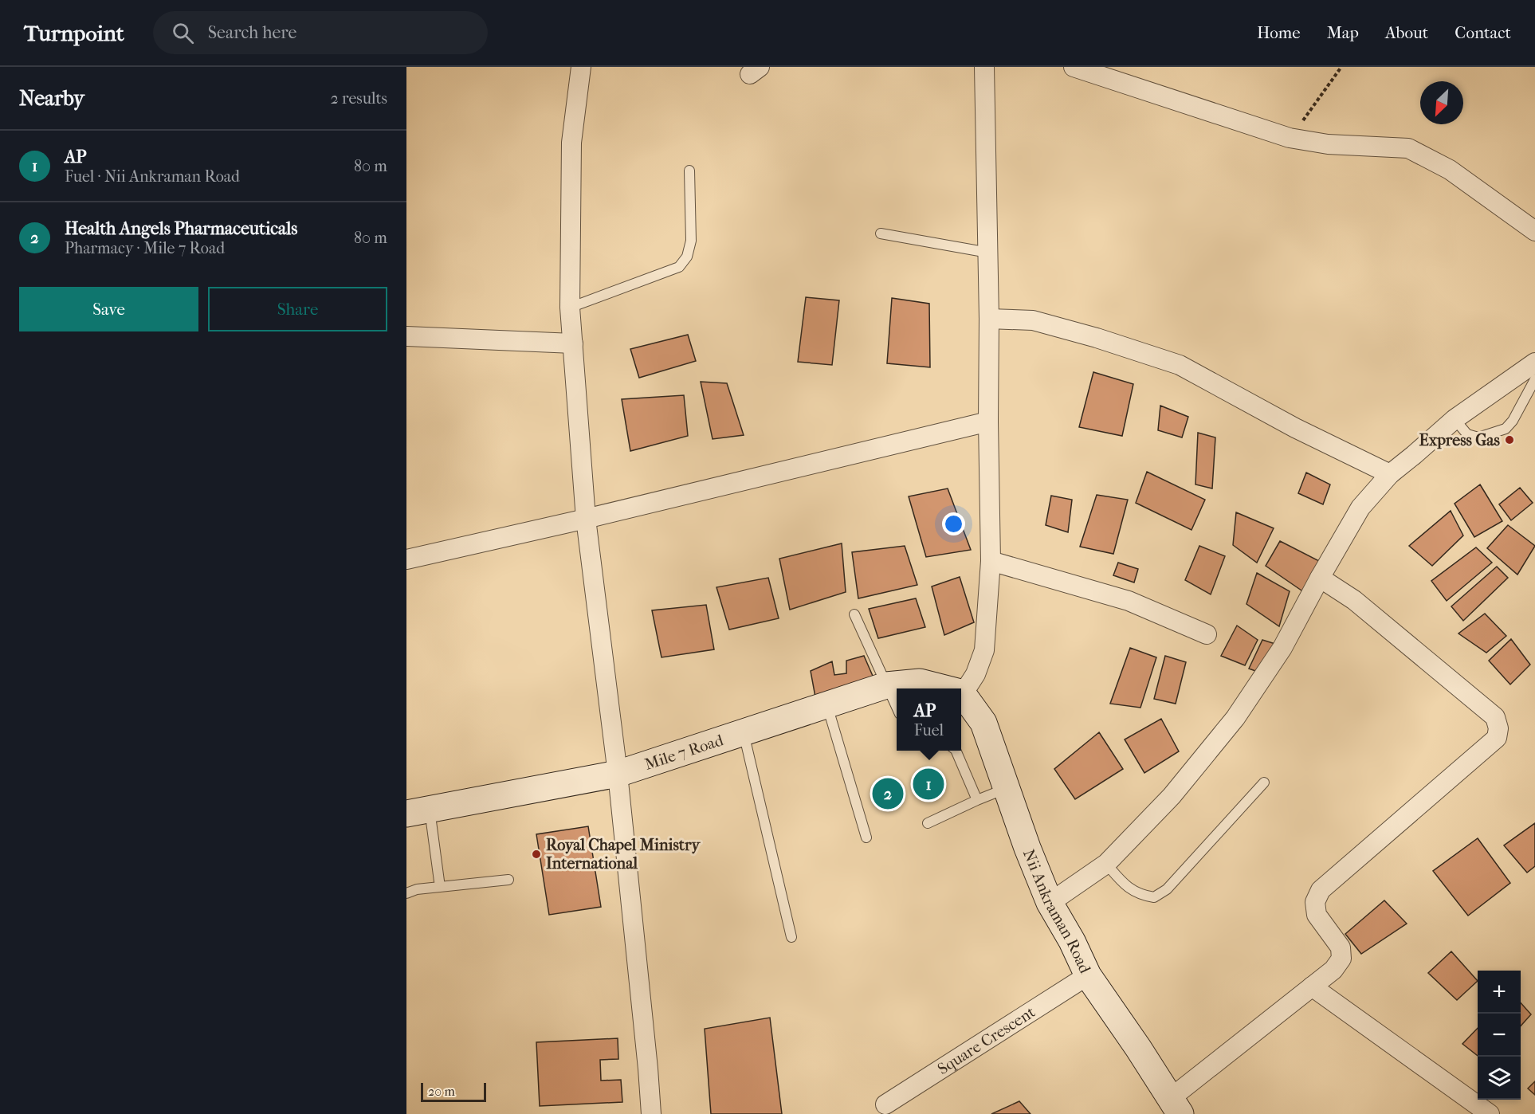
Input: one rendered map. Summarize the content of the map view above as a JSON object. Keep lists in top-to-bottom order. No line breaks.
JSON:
{"streets":{"street":["Mile 7 Road","Nii Ankraman Road","Square Crescent"]},"crossings":[["Nii Ankraman Road","Square Crescent"]],"places":["Express Gas","Royal Chapel Ministry International"],"scale_bar":"20 m","north":"bottom left","page":{"header":"Turnpoint","search":"Search here","nav":["Home","Map","About","Contact"],"heading":["Nearby","2 results"],"list":[{"mark":"1","name":"AP","note":"Fuel · Nii Ankraman Road","value":"80 m"},{"mark":"2","name":"Health Angels Pharmaceuticals","note":"Pharmacy · Mile 7 Road","value":"80 m"}],"buttons":["Save","Share"],"popup":["AP","Fuel"],"pins":["1","2"],"map_buttons":["+","−"],"scale":"20 m"}}
